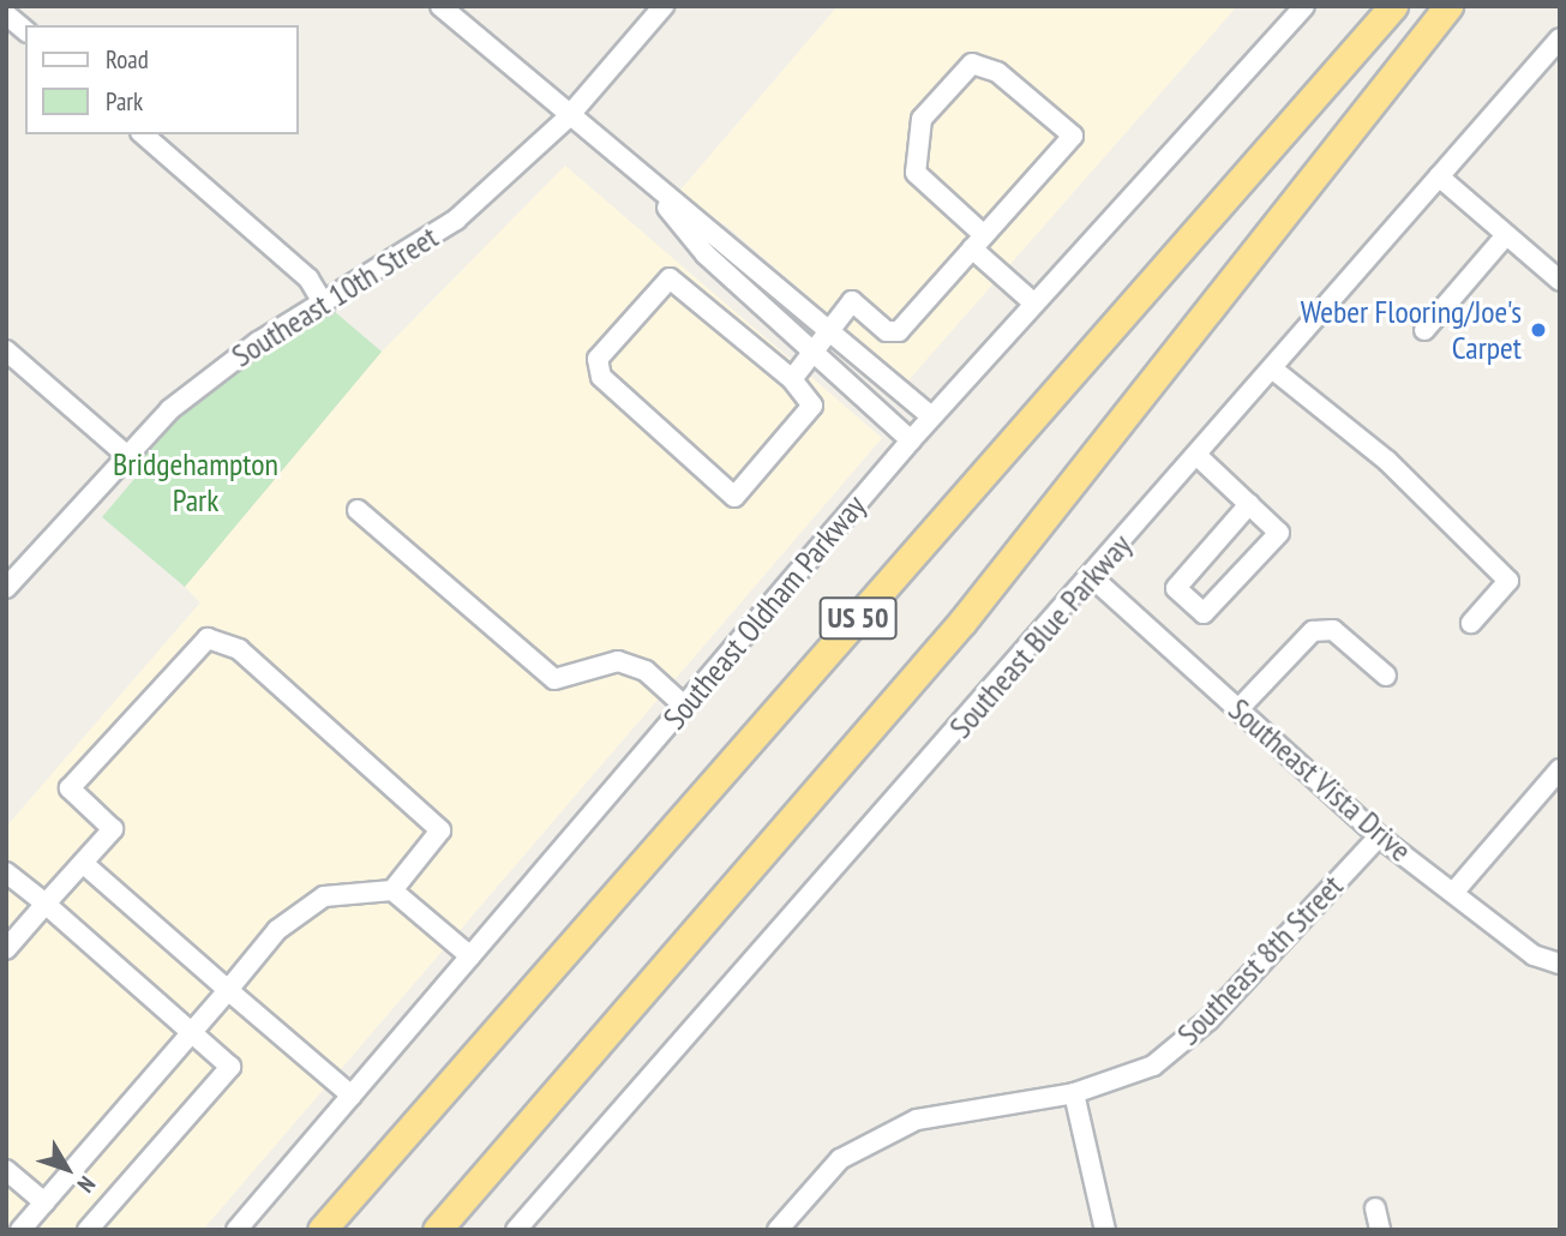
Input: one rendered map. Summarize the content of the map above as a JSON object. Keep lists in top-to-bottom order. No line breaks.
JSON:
{"streets":{"highway":["US 50"],"street":["Southeast 10th Street","Southeast Oldham Parkway","Southeast Blue Parkway","Southeast Vista Drive","Southeast 8th Street"]},"crossings":[["Southeast Blue Parkway","Southeast Vista Drive"],["Southeast Vista Drive","Southeast 8th Street"]],"parks":["Bridgehampton Park"],"places":["Weber Flooring/Joe's Carpet"],"legend":["Road","Park"],"north":"bottom right"}
